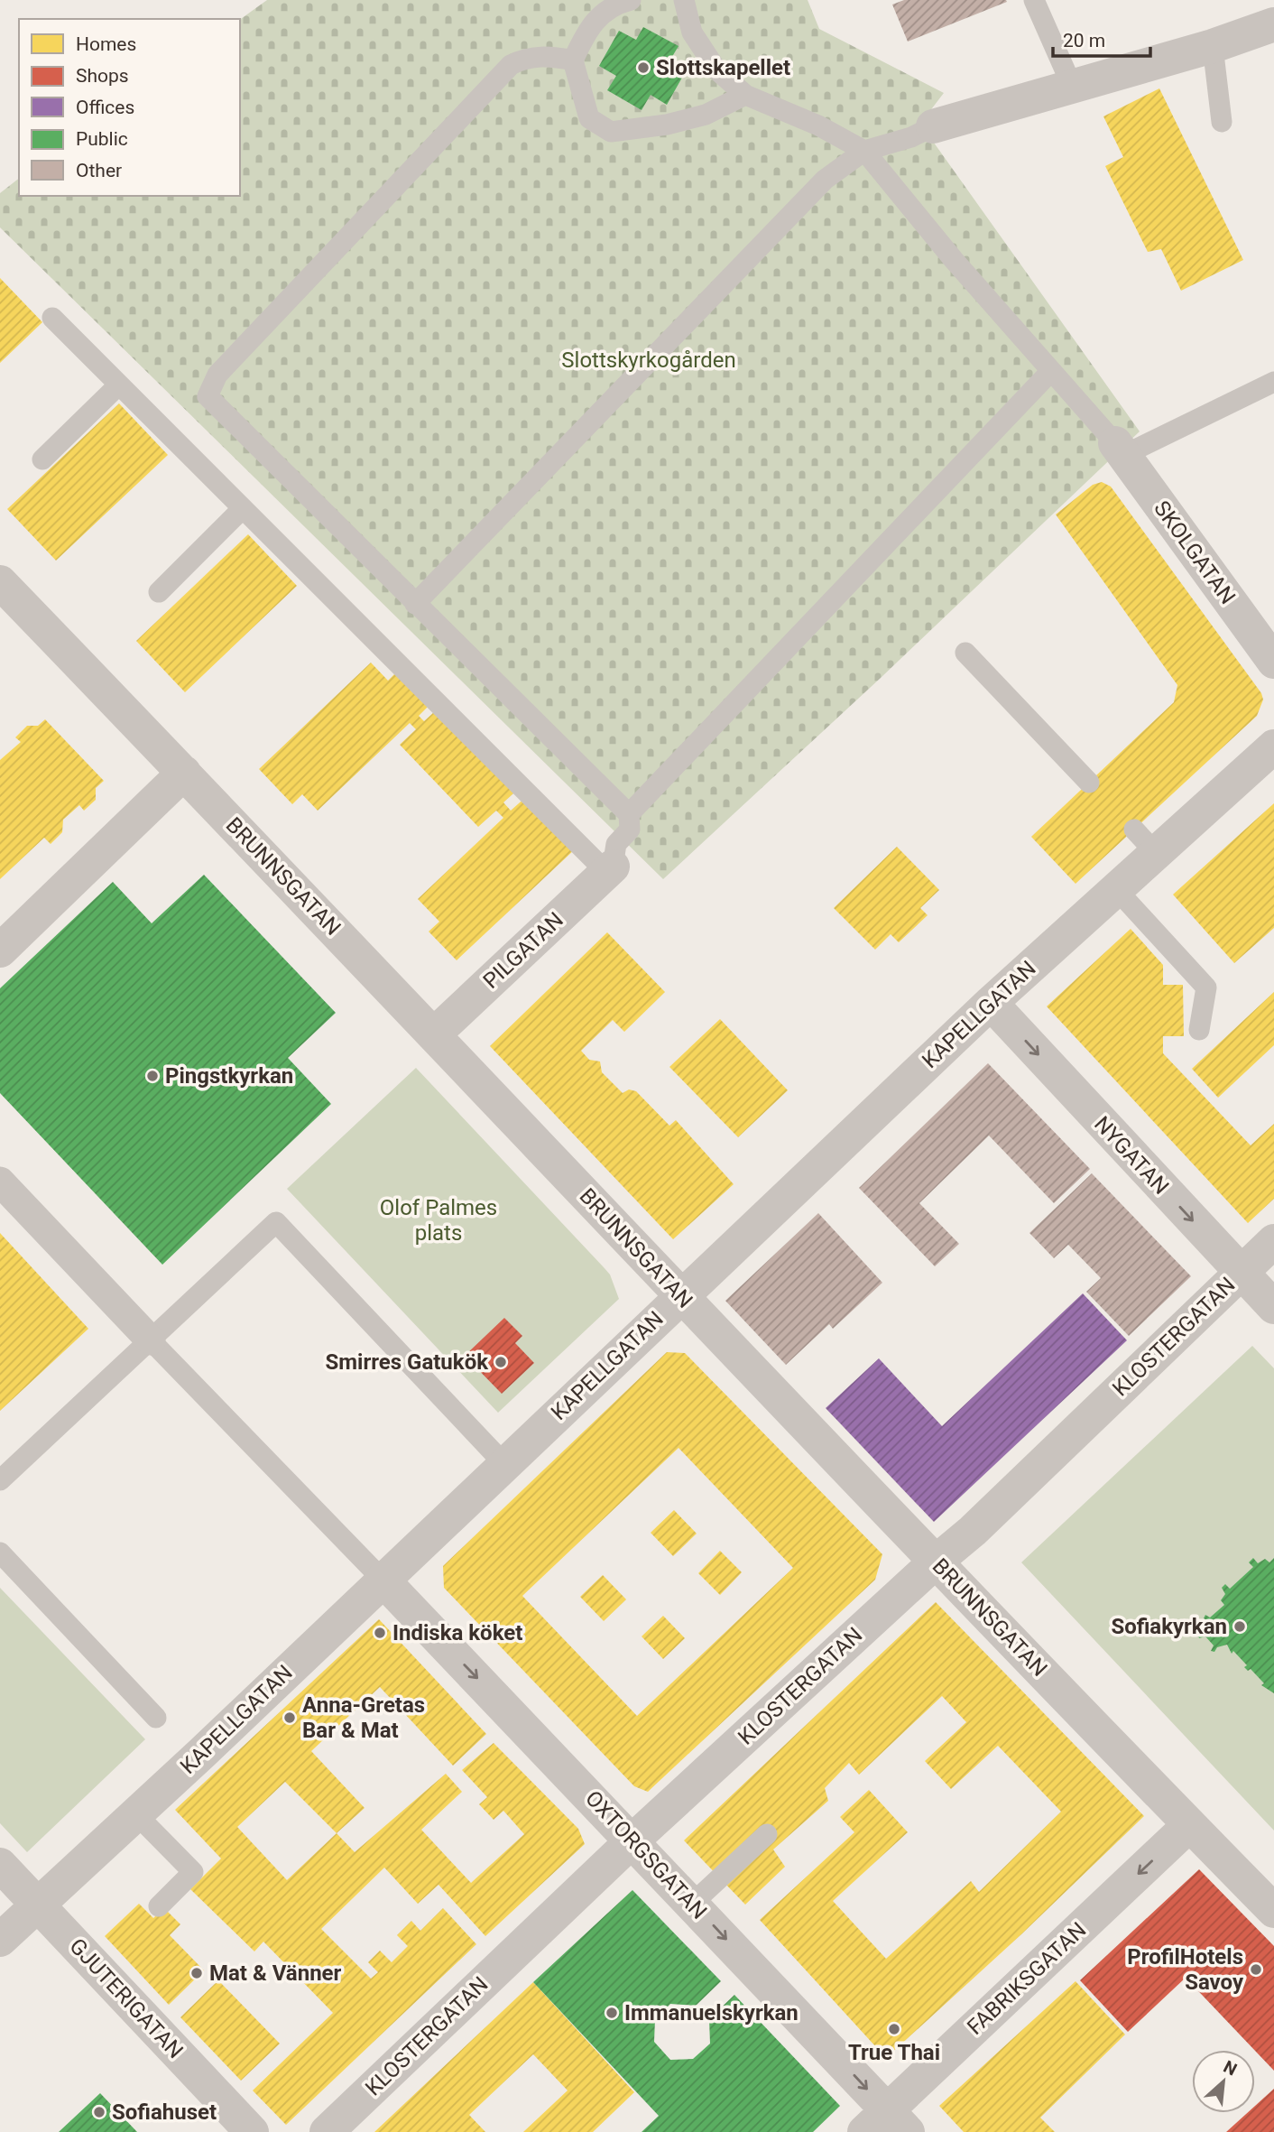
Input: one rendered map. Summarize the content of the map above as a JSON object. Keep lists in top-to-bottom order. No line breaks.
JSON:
{"streets":{"street":["SKOLGATAN","BRUNNSGATAN","PILGATAN","KAPELLGATAN","NYGATAN","KLOSTERGATAN","OXTORGSGATAN","FABRIKSGATAN","GJUTERIGATAN"]},"crossings":[["BRUNNSGATAN","PILGATAN"],["BRUNNSGATAN","KAPELLGATAN"],["BRUNNSGATAN","KLOSTERGATAN"],["BRUNNSGATAN","FABRIKSGATAN"],["KAPELLGATAN","NYGATAN"],["KAPELLGATAN","OXTORGSGATAN"],["KAPELLGATAN","GJUTERIGATAN"],["NYGATAN","KLOSTERGATAN"],["KLOSTERGATAN","OXTORGSGATAN"],["OXTORGSGATAN","FABRIKSGATAN"]],"one_way":["NYGATAN","OXTORGSGATAN","FABRIKSGATAN"],"parks":["Slottskyrkogården","Olof Palmes plats"],"places":["Slottskapellet","Pingstkyrkan","Smirres Gatukök","Sofiakyrkan","Indiska köket","Anna-Gretas Bar & Mat","ProfilHotels Savoy","Mat & Vänner","Immanuelskyrkan","True Thai","Sofiahuset"],"legend":["Homes","Shops","Offices","Public","Other"],"scale_bar":"20 m","north":"top right"}
